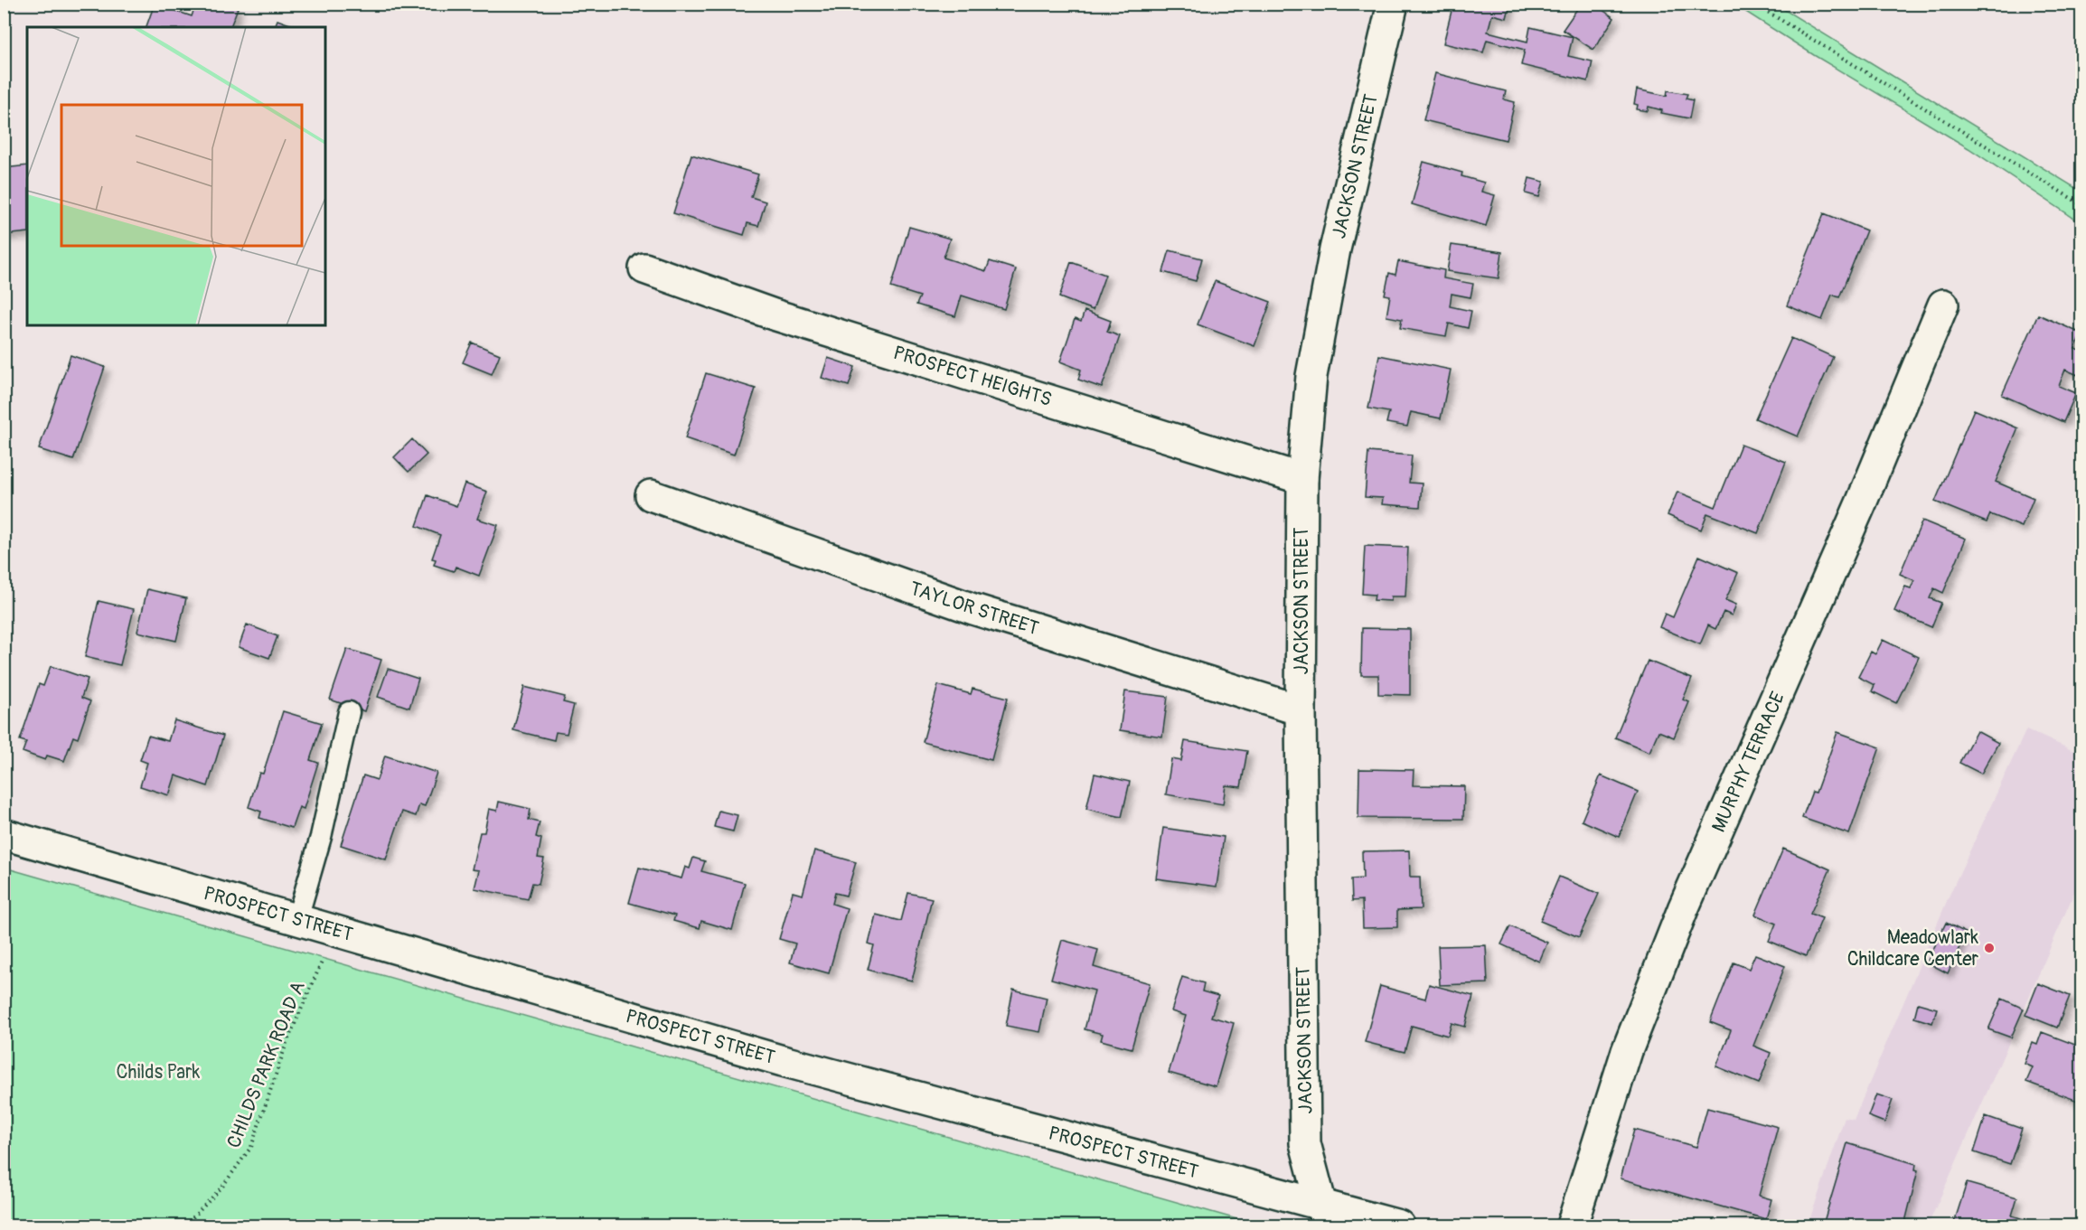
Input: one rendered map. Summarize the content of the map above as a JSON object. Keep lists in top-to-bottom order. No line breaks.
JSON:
{"streets":{"street":["JACKSON STREET","PROSPECT HEIGHTS","TAYLOR STREET","MURPHY TERRACE","PROSPECT STREET"],"path":["CHILDS PARK ROAD A"]},"crossings":[["JACKSON STREET","PROSPECT HEIGHTS"],["JACKSON STREET","TAYLOR STREET"],["JACKSON STREET","PROSPECT STREET"],["PROSPECT STREET","CHILDS PARK ROAD A"]],"parks":["Childs Park"],"places":["Meadowlark Childcare Center"]}
